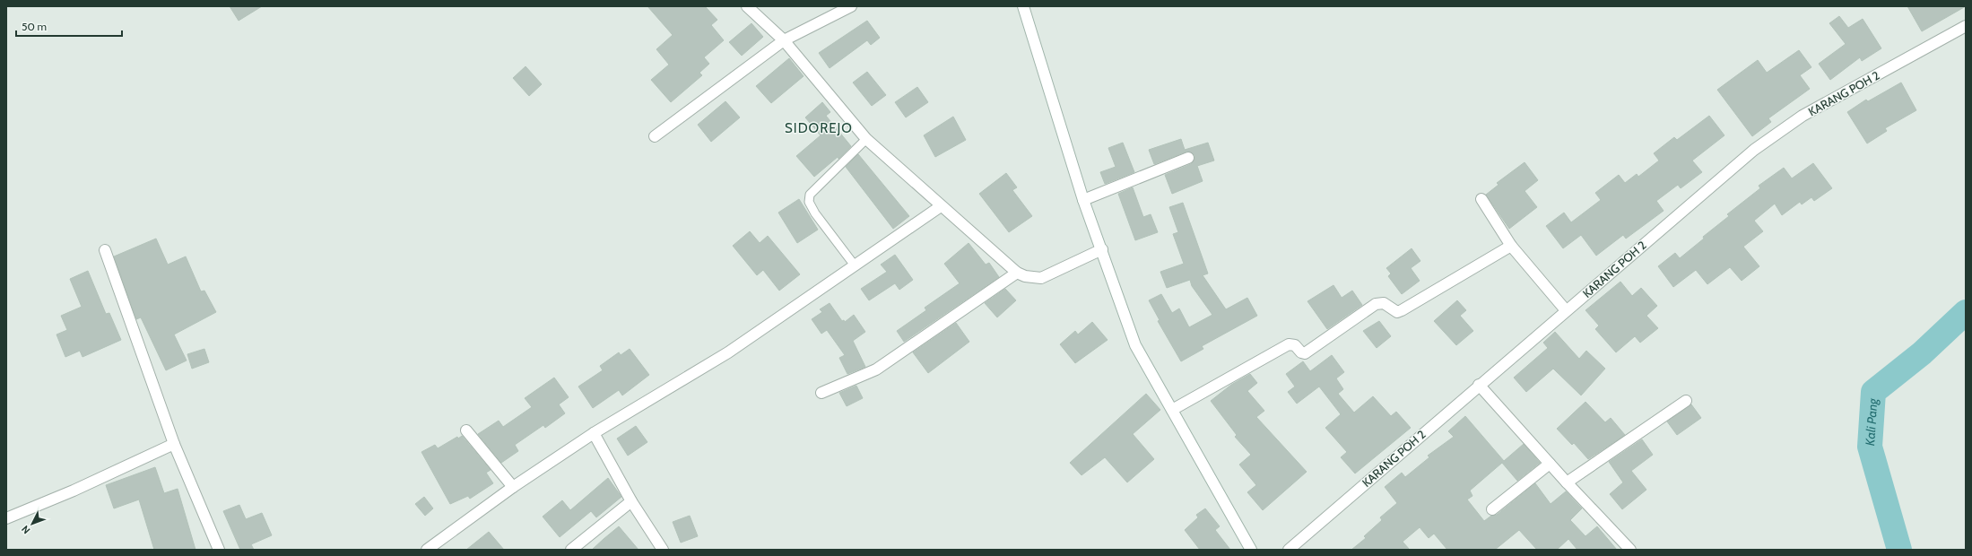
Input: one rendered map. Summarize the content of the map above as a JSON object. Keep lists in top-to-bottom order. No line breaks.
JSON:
{"streets":{"street":["KARANG POH 2"]},"districts":["SIDOREJO"],"water":["Kali Pang"],"scale_bar":"50 m","north":"bottom left"}
